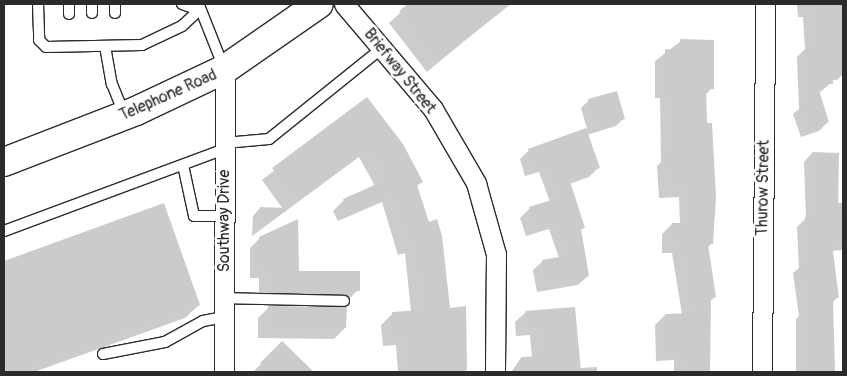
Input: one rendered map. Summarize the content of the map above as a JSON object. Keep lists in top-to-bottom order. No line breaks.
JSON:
{"streets":{"main road":["Telephone Road"],"street":["Briefway Street","Thurow Street","Southway Drive"]},"crossings":[["Telephone Road","Southway Drive"]]}
